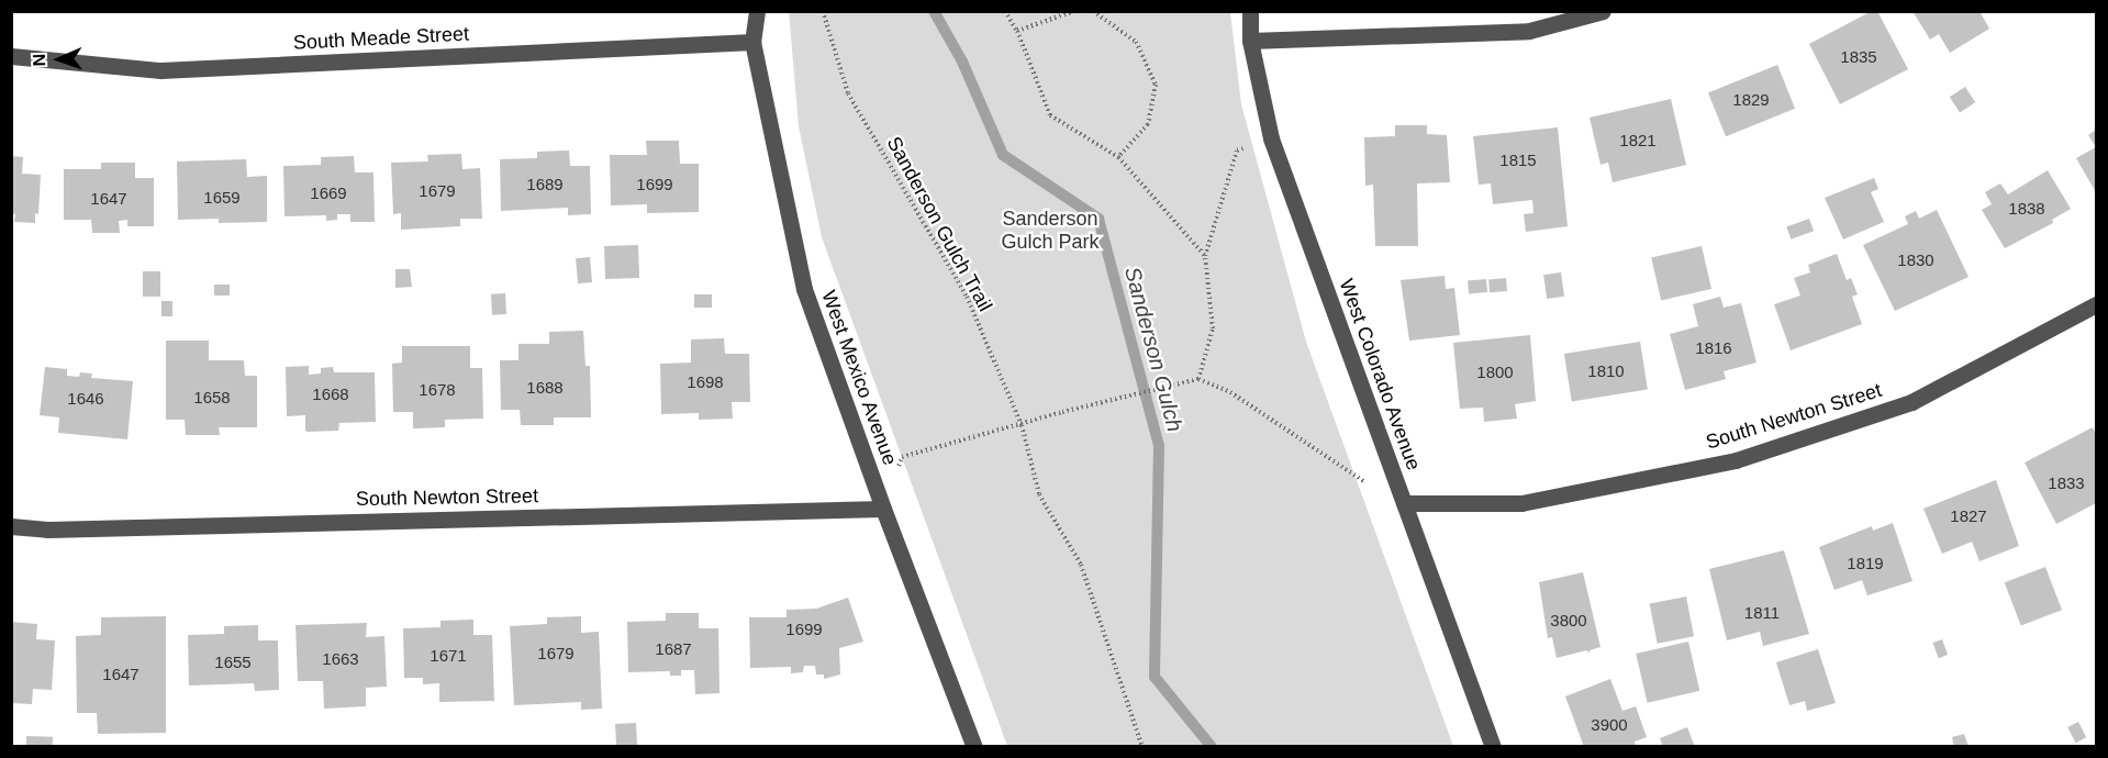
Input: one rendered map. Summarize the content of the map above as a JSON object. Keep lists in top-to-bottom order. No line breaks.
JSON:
{"streets":{"street":["South Meade Street","West Colorado Avenue","West Mexico Avenue","South Newton Street"],"path":["Sanderson Gulch Trail"]},"crossings":[["South Meade Street","West Mexico Avenue"],["West Colorado Avenue","South Newton Street"],["West Mexico Avenue","South Newton Street"]],"water":["Sanderson Gulch"],"parks":["Sanderson Gulch Park"],"house_numbers":["1835","1829","1821","1815","1689","1699","1679","1669","1659","1647","1838","1830","1816","1810","1800","1698","1688","1678","1668","1658","1646","1833","1827","1819","1811","3800","1699","1687","1679","1671","1663","1655","1647","3900"],"north":"left"}
